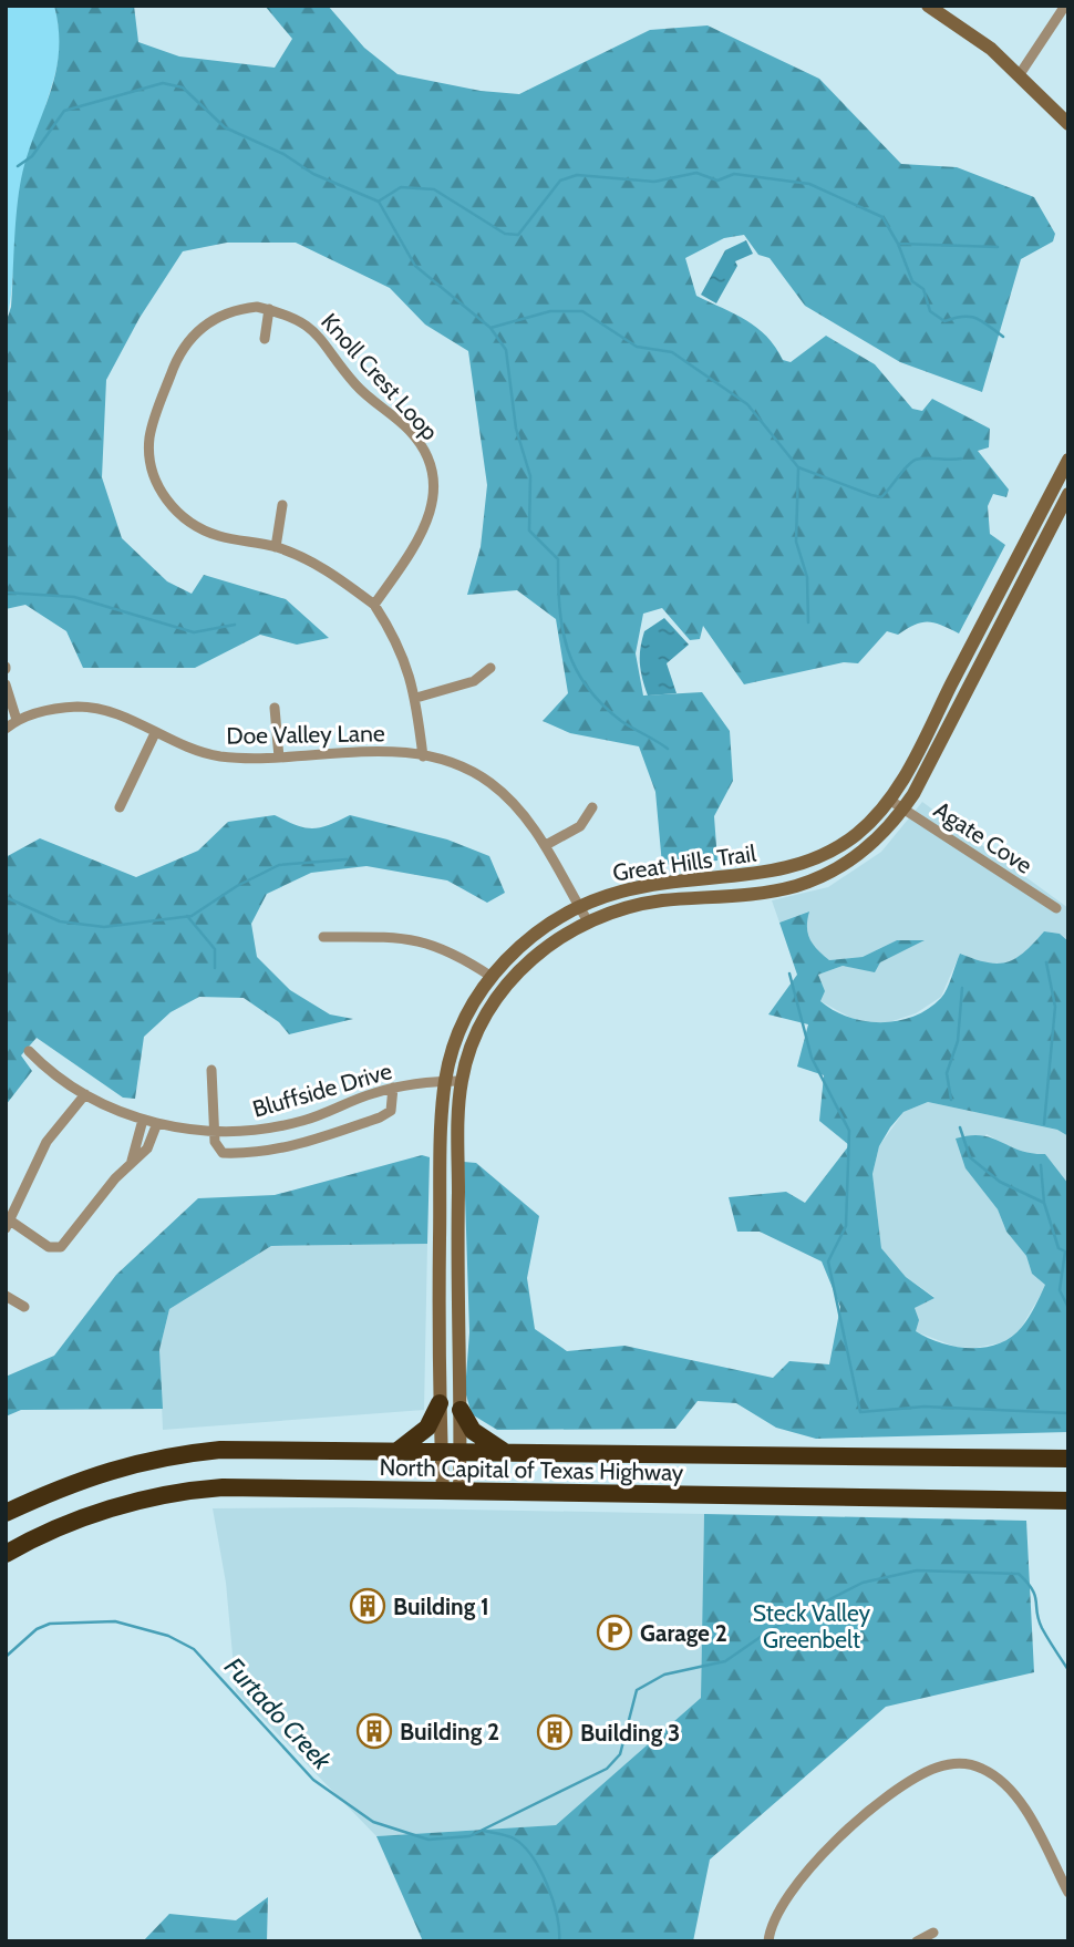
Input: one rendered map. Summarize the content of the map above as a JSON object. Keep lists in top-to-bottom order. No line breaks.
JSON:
{"streets":{"highway":["North Capital of Texas Highway"],"street":["Knoll Crest Loop","Doe Valley Lane","Agate Cove","Great Hills Trail","Bluffside Drive"]},"crossings":[["Knoll Crest Loop","Doe Valley Lane"],["Doe Valley Lane","Great Hills Trail"],["Agate Cove","Great Hills Trail"],["Great Hills Trail","Bluffside Drive"],["Great Hills Trail","North Capital of Texas Highway"]],"water":["Furtado Creek"],"parks":["Steck Valley Greenbelt"],"places":{"building":["Building 1","Building 2","Building 3"],"parking":["Garage 2"]}}
